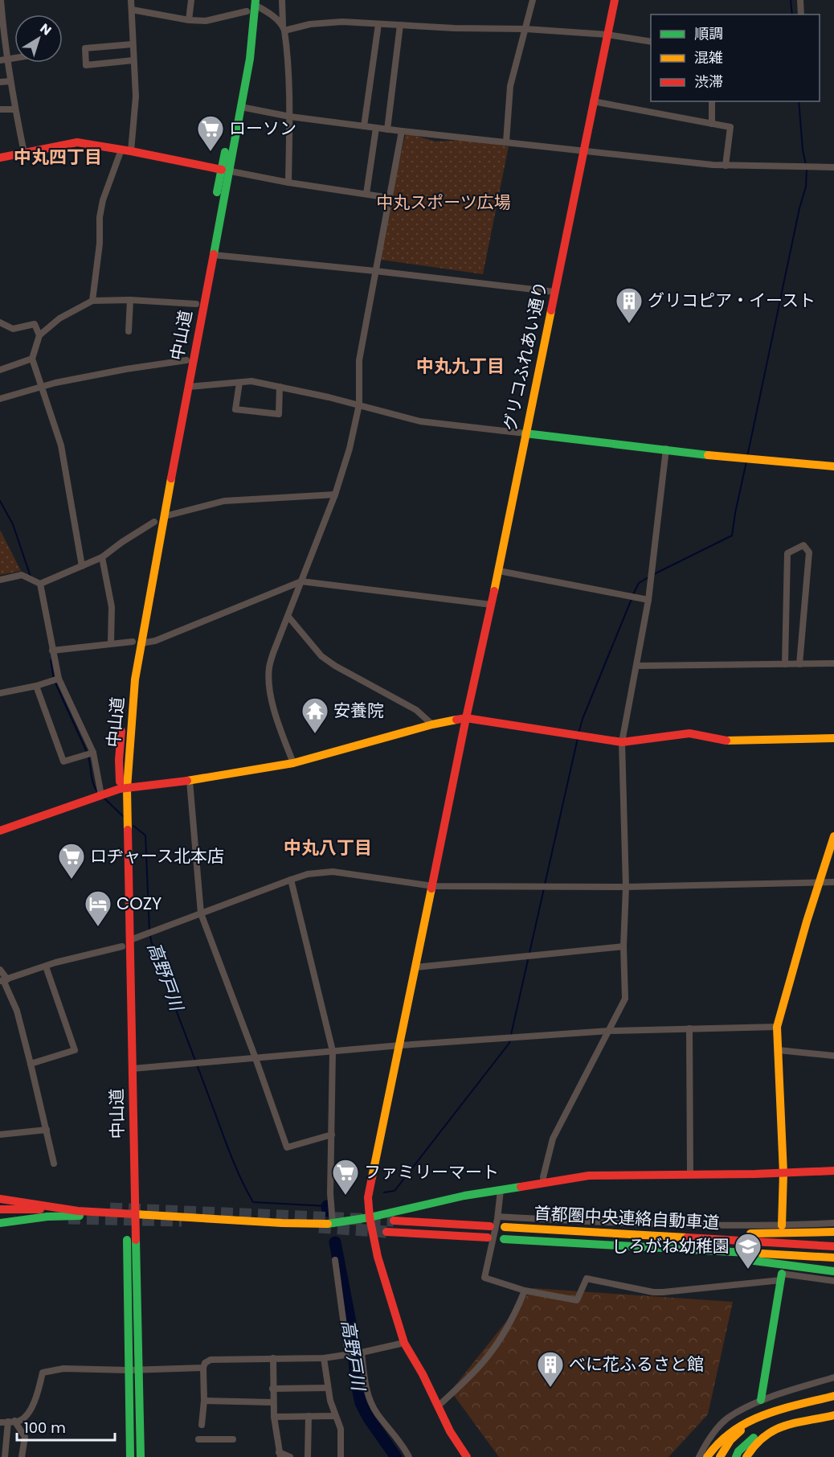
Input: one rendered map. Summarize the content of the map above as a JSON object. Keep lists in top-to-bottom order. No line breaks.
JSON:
{"streets":{"main road":["中山道","グリコふれあい通り","首都圏中央連絡自動車道"]},"districts":["中丸四丁目","中丸九丁目","中丸八丁目"],"water":["高野戸川"],"parks":["中丸スポーツ広場"],"places":{"supermarket":["ローソン","ロヂャース北本店","ファミリーマート"],"building":["グリコピア・イースト","べに花ふるさと館"],"temple":["安養院"],"hotel":["COZY"],"school or university":["しろがね幼稚園"]},"legend":["順調","混雑","渋滞"],"scale_bar":"100 m","north":"top right"}
